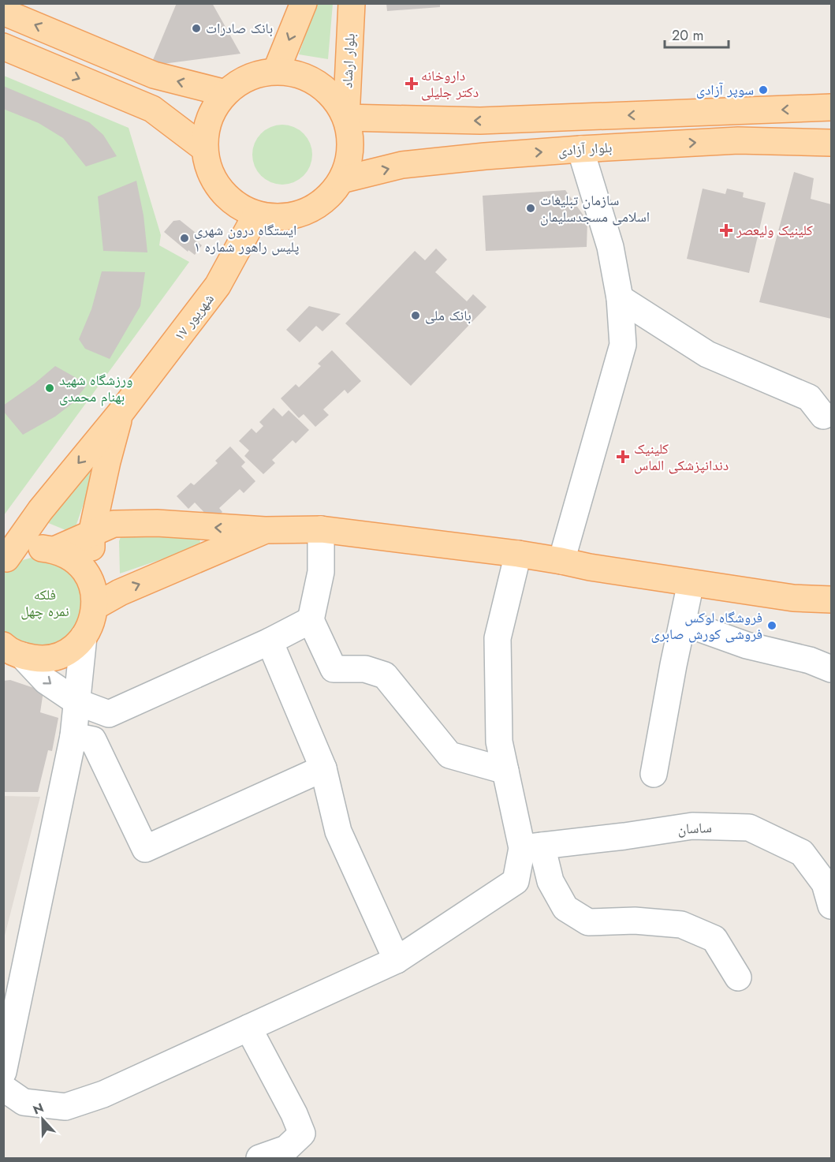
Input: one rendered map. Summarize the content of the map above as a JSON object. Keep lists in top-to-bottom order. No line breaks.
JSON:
{"streets":{"main road":["بلوار ارشاد","بلوار آزادی","۱۷ شهریور"],"street":["ساسان"]},"crossings":[["بلوار ارشاد","بلوار آزادی"],["بلوار ارشاد","۱۷ شهریور"],["بلوار آزادی","۱۷ شهریور"]],"parks":["فلکه نمره چهل"],"places":{"other":["بانک صادرات","سوپر آزادی","سازمان تبلیغات اسلامی مسجدسلیمان","ایستگاه درون شهری پلیس راهور شماره ۱","بانک ملی","ورزشگاه شهید بهنام محمدی","فروشگاه لوکس فروشی کورش صابری"],"health":["داروخانه دکتر جلیلی","کلینیک ولیعصر","کلینیک دندانپزشکی الماس"]},"scale_bar":"20 m","north":"top"}
